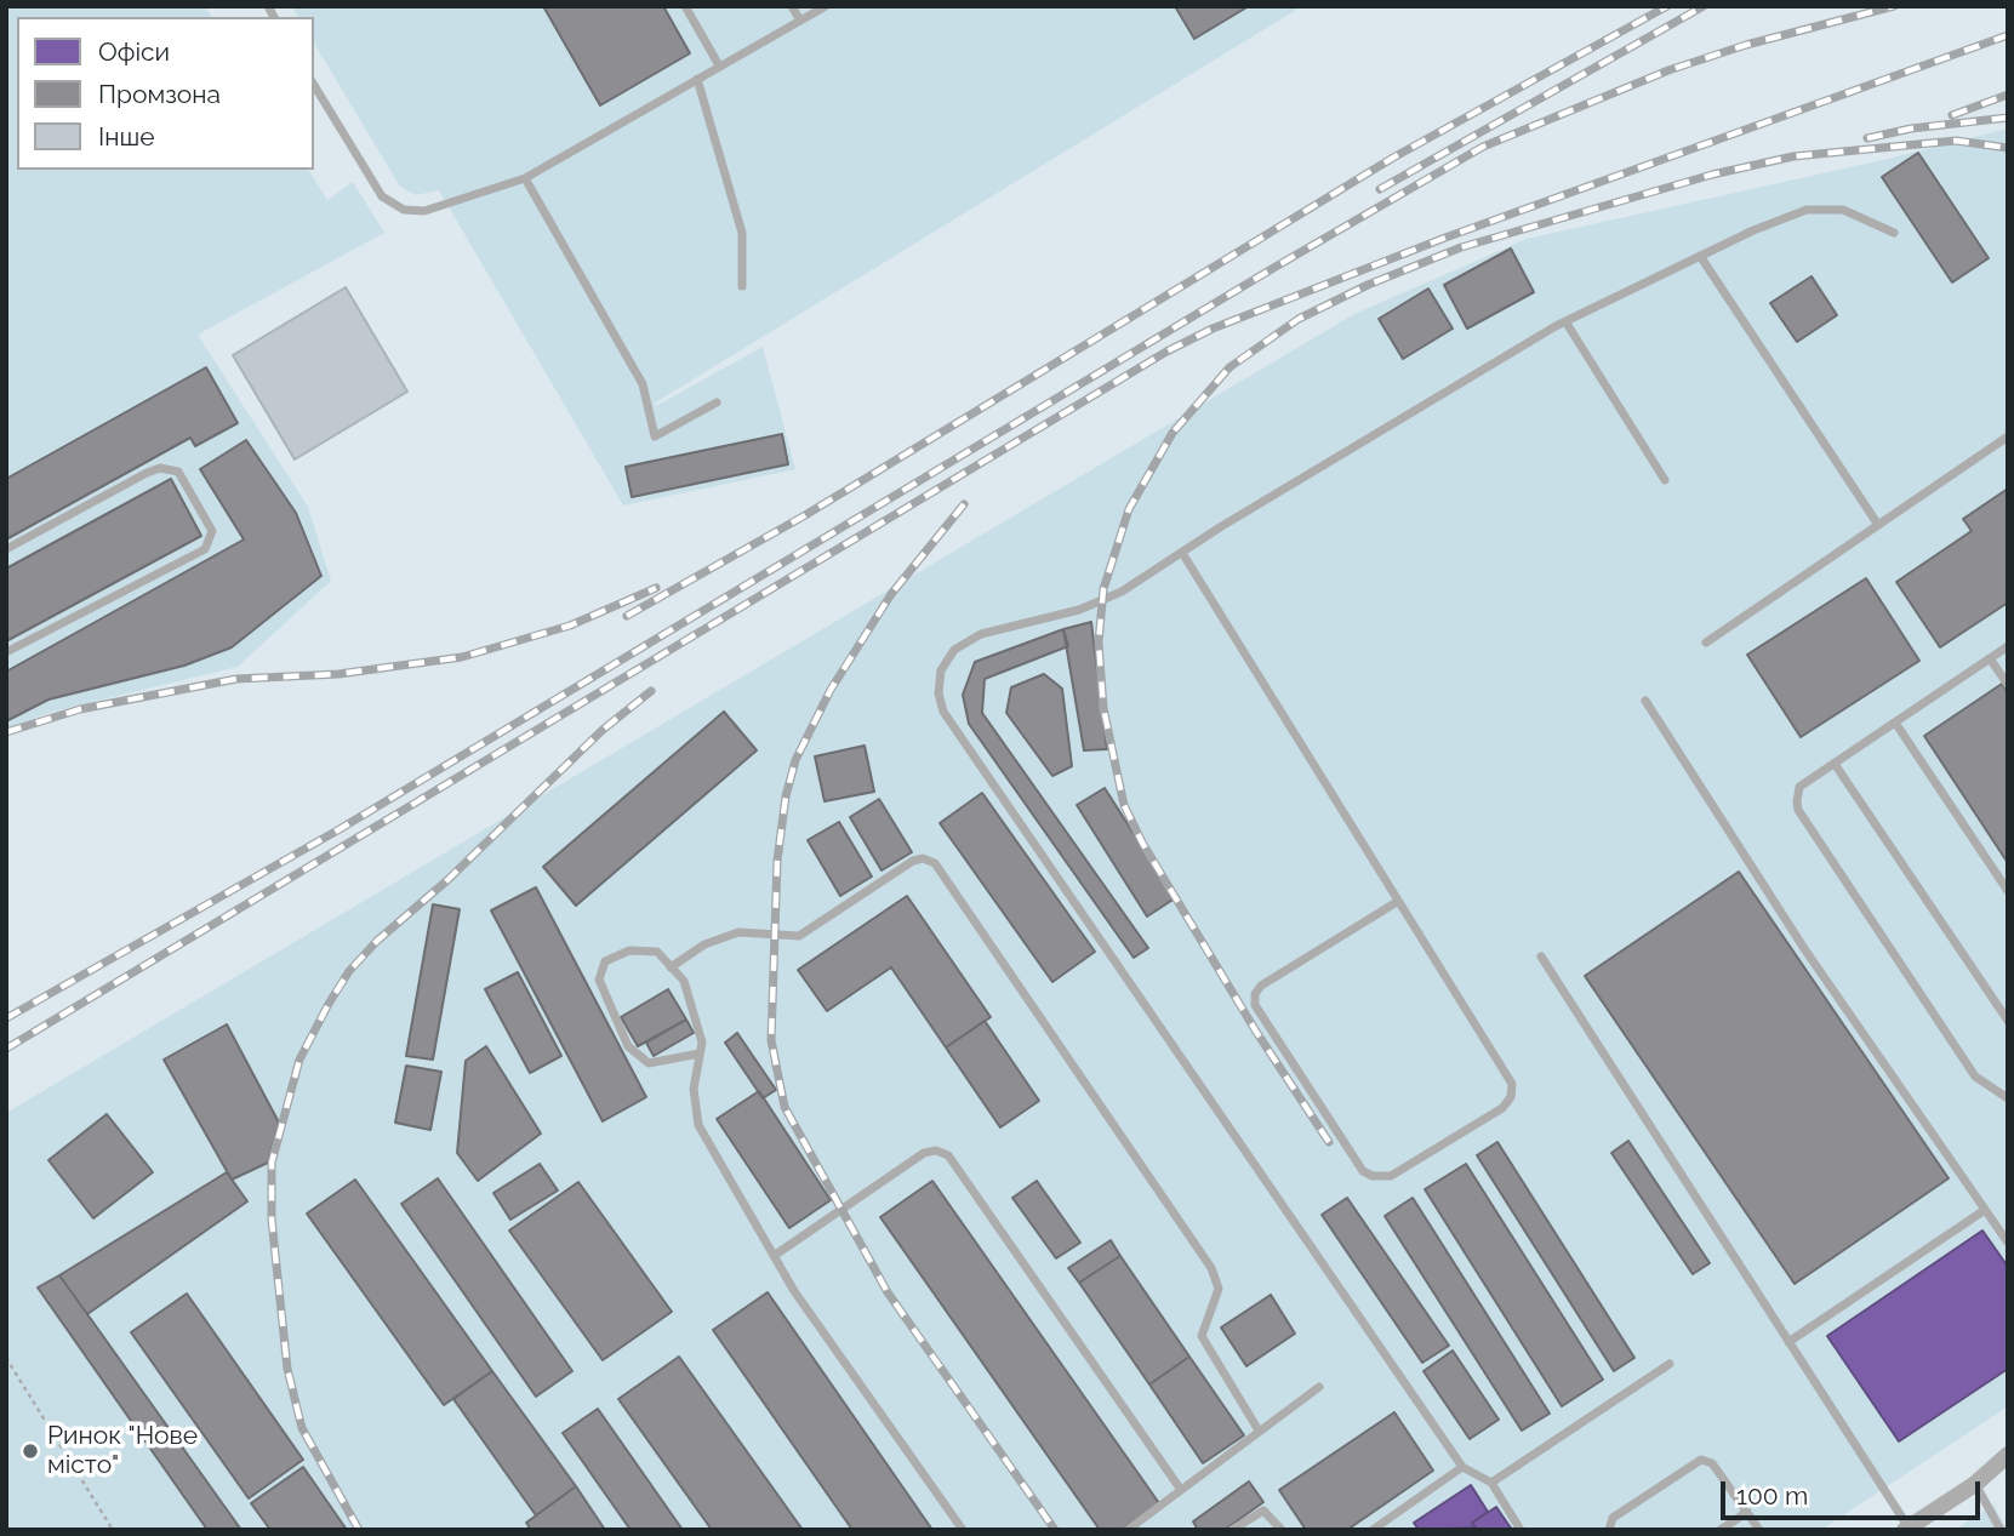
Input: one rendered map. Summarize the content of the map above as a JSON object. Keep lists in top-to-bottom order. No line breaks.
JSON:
{"places":["Ринок \"Нове місто\""],"legend":["Офіси","Промзона","Інше"],"scale_bar":"100 m"}
